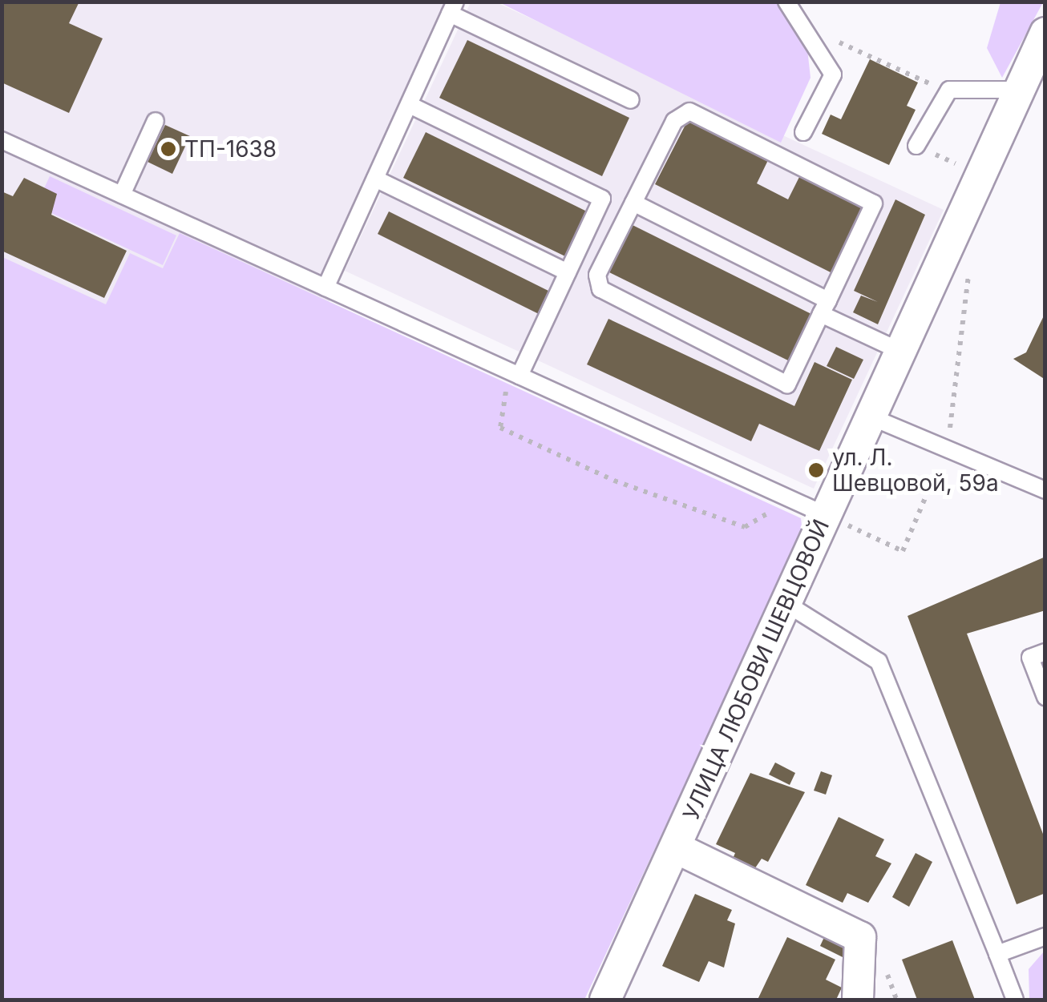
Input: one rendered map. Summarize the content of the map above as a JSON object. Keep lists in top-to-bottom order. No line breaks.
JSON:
{"streets":{"street":["УЛИЦА ЛЮБОВИ ШЕВЦОВОЙ"]},"places":["ТП-1638","ул. Л. Шевцовой, 59а"]}
